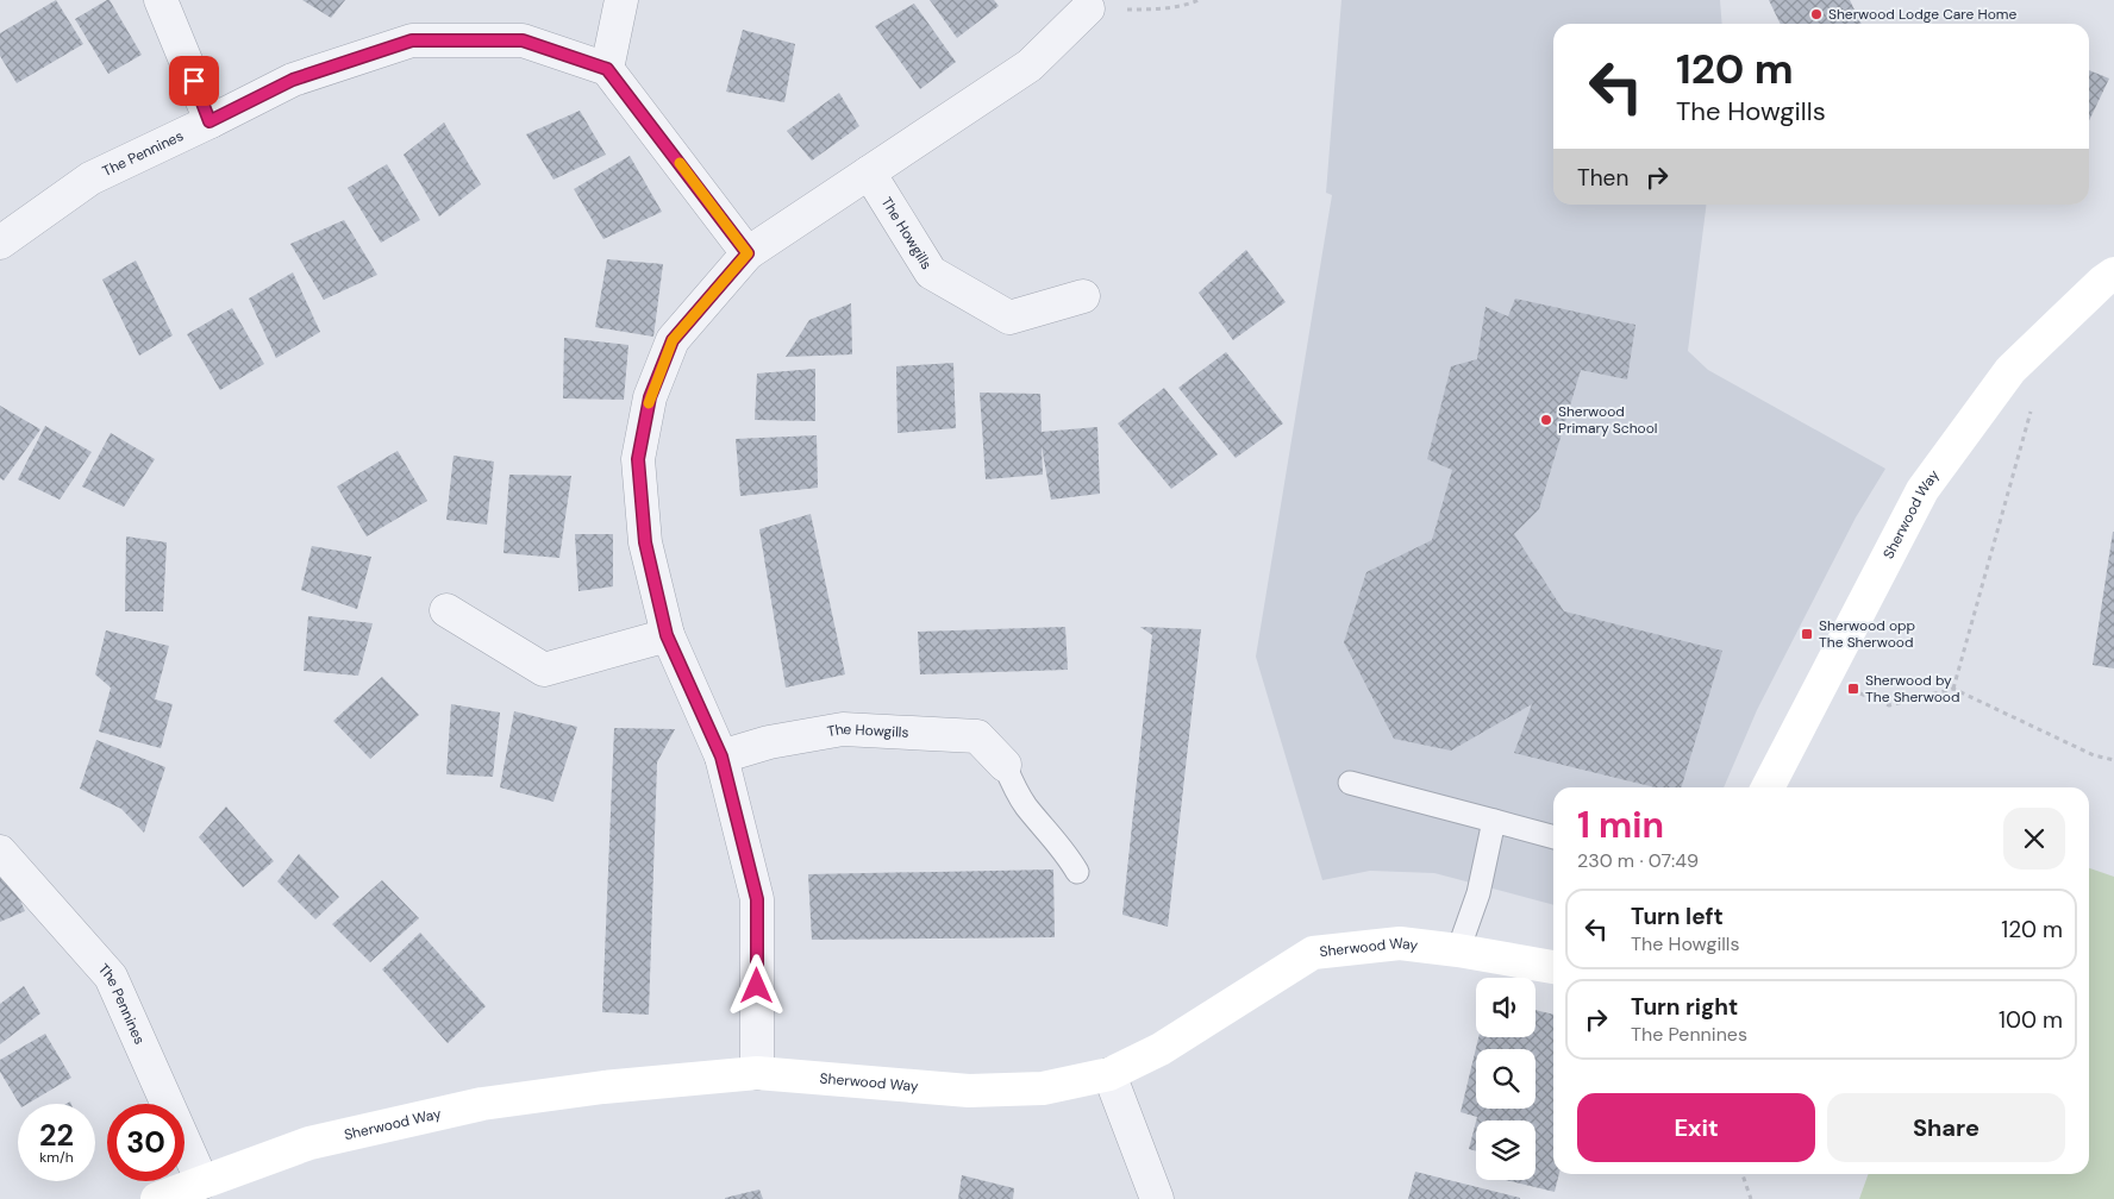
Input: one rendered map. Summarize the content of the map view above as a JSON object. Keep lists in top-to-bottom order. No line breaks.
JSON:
{"streets":{"street":["The Pennines","The Howgills","Sherwood Way"]},"crossings":[["The Pennines","Sherwood Way"]],"places":{"other":["Sherwood Lodge Care Home","Sherwood Primary School"],"transit":["Sherwood opp The Sherwood","Sherwood by The Sherwood"]},"page":{"turn":["120 m","The Howgills"],"then":"Then","heading":["1 min","230 m · 07:49"],"list":[{"name":"Turn left","note":"The Howgills","value":"120 m"},{"name":"Turn right","note":"The Pennines","value":"100 m"}],"buttons":["Exit","Share"],"speed":"22 km/h","limit":"30"}}
